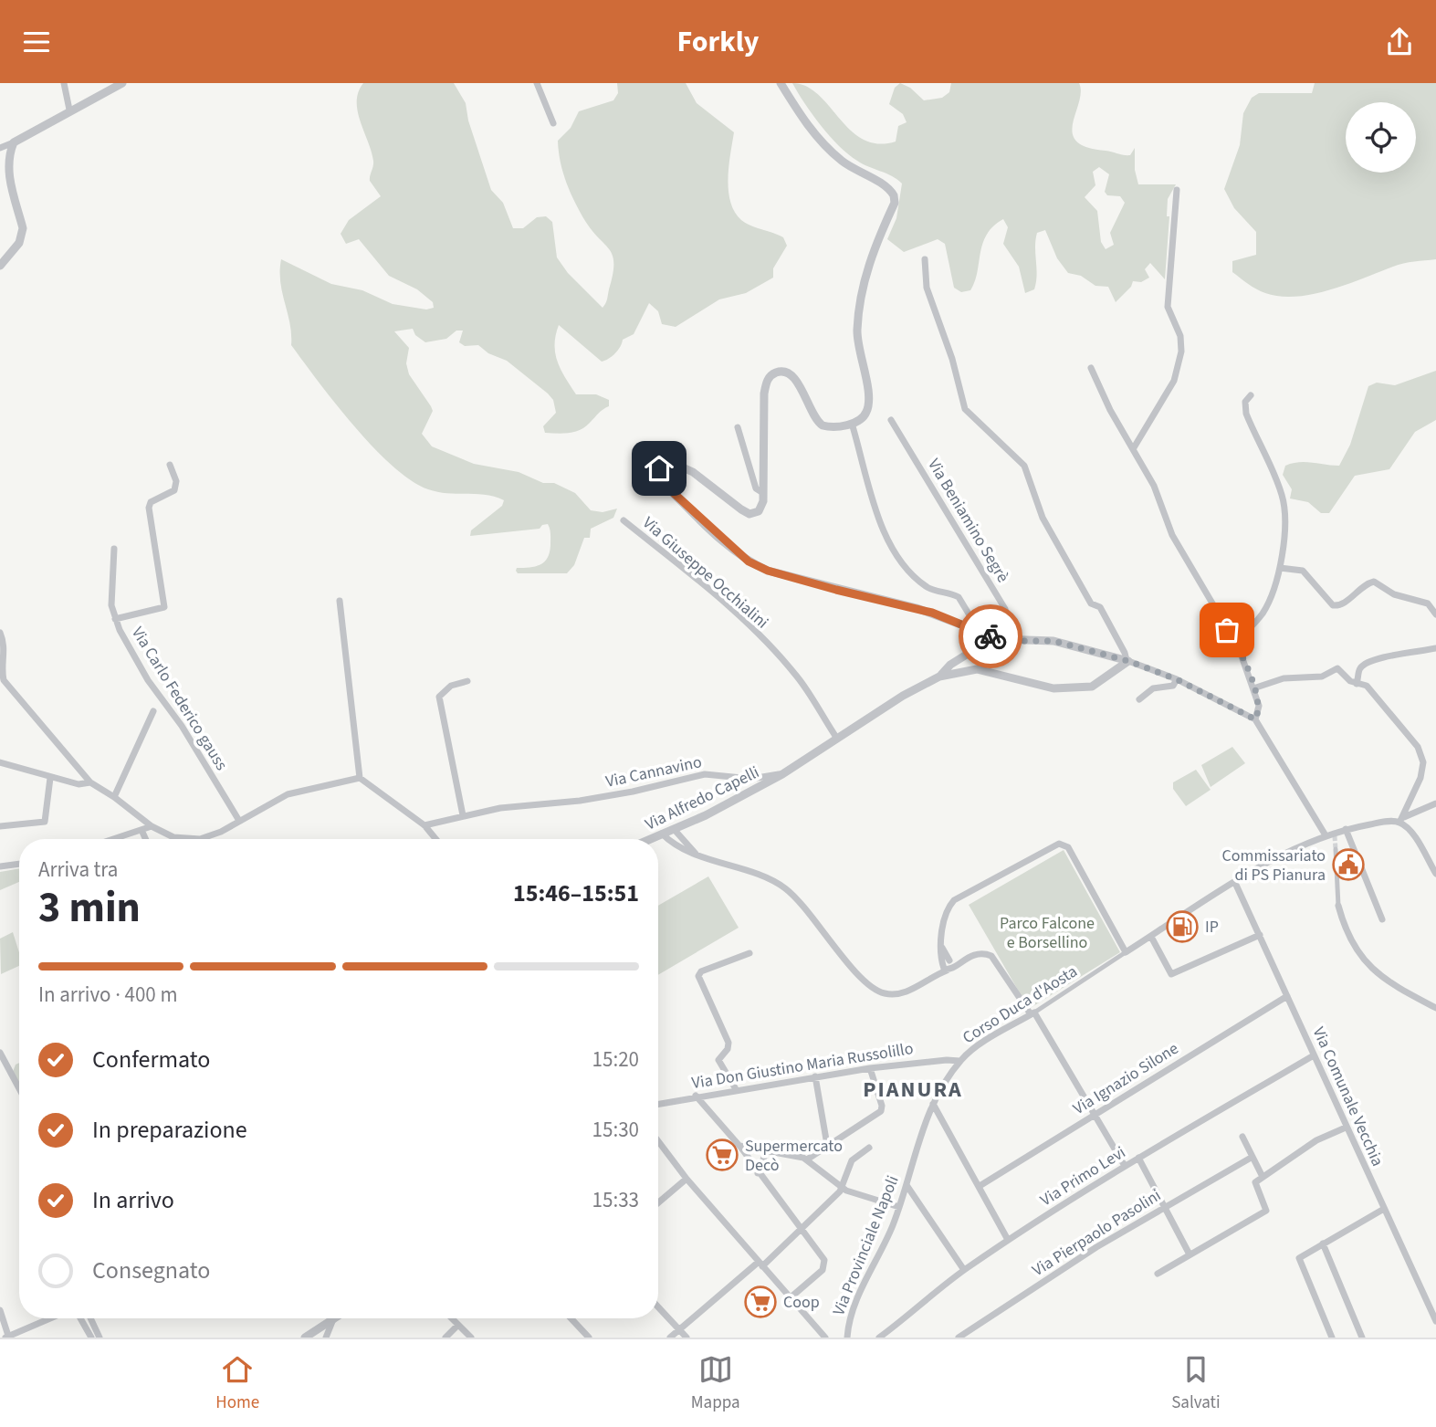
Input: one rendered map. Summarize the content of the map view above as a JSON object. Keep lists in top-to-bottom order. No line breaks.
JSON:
{"streets":{"street":["Via Beniamino Segrè","Via Giuseppe Occhialini","Via Carlo Federico gauss","Via Cannavino","Via Alfredo Capelli","Corso Duca d'Aosta","Via Don Giustino Maria Russolillo","Via Ignazio Silone","Via Comunale Vecchia","Via Primo Levi","Via Pierpaolo Pasolini","Via Provinciale Napoli"]},"crossings":[["Via Giuseppe Occhialini","Via Cannavino"],["Via Cannavino","Via Alfredo Capelli"],["Corso Duca d'Aosta","Via Don Giustino Maria Russolillo"],["Corso Duca d'Aosta","Via Comunale Vecchia"],["Corso Duca d'Aosta","Via Provinciale Napoli"],["Via Don Giustino Maria Russolillo","Via Provinciale Napoli"],["Via Ignazio Silone","Via Comunale Vecchia"],["Via Comunale Vecchia","Via Primo Levi"]],"districts":["PIANURA"],"parks":["Parco Falcone e Borsellino"],"places":{"public building":["Commissariato di PS Pianura"],"fuel station":["IP"],"supermarket":["Supermercato Decò","Coop"]},"page":{"header":"Forkly","heading":["3 min","Arriva tra","15:46–15:51"],"bar":"In arrivo · 400 m","list":[["Confermato","15:20"],["In preparazione","15:30"],["In arrivo","15:33"],"Consegnato"],"tabs":["Home","Mappa","Salvati"]}}
